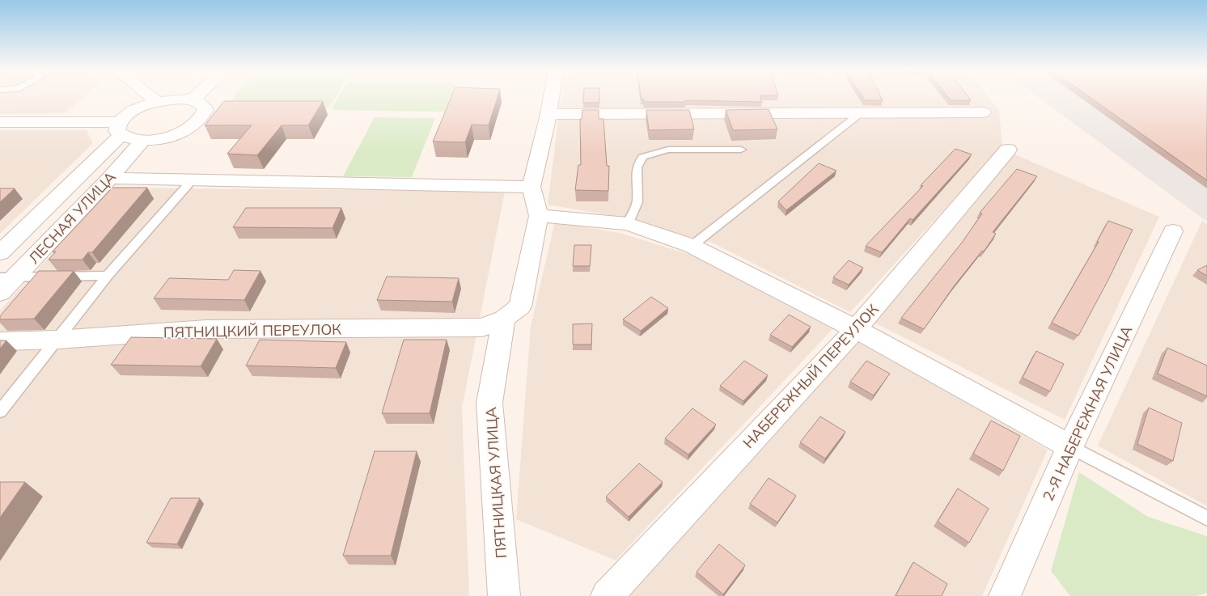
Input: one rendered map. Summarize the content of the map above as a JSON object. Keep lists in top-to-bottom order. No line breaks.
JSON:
{"streets":{"street":["ЛЕСНАЯ УЛИЦА","ПЯТНИЦКИЙ ПЕРЕУЛОК","НАБЕРЕЖНЫЙ ПЕРЕУЛОК","2-Я НАБЕРЕЖНАЯ УЛИЦА","ПЯТНИЦКАЯ УЛИЦА"]},"crossings":[["ПЯТНИЦКИЙ ПЕРЕУЛОК","ПЯТНИЦКАЯ УЛИЦА"]]}
